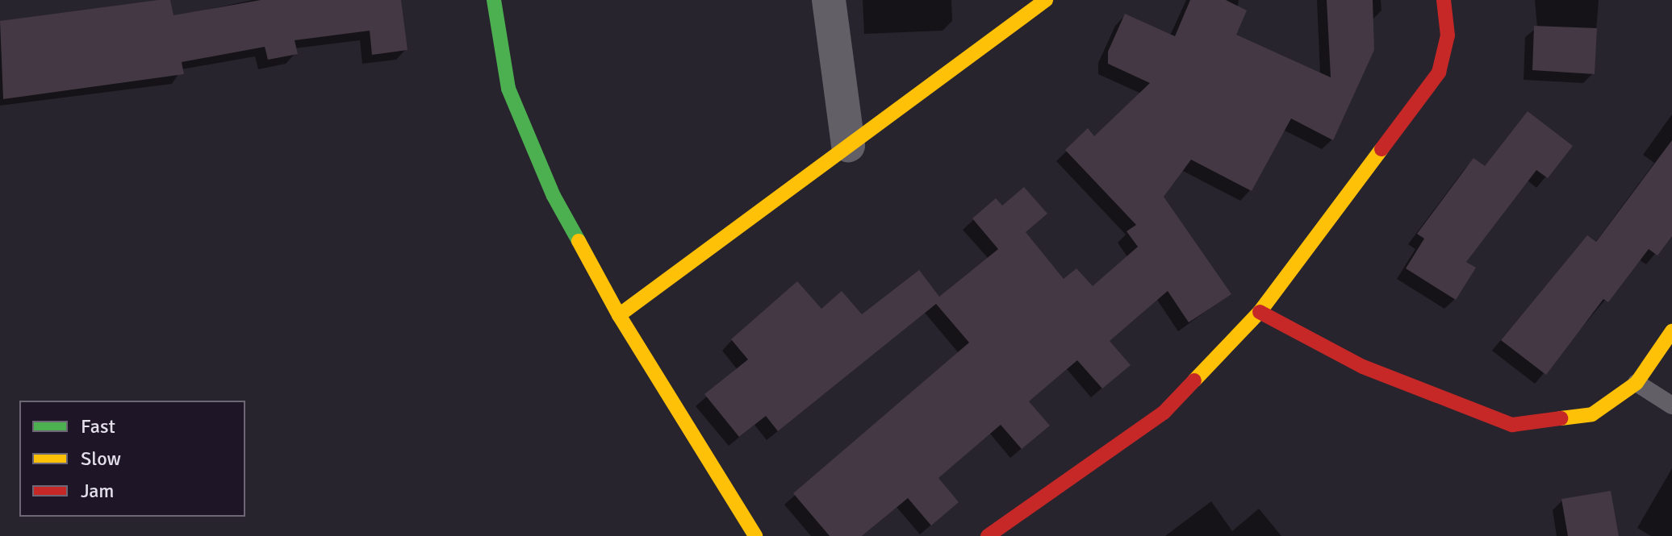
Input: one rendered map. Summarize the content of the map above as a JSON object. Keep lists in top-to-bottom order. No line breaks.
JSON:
{"legend":["Fast","Slow","Jam"]}
